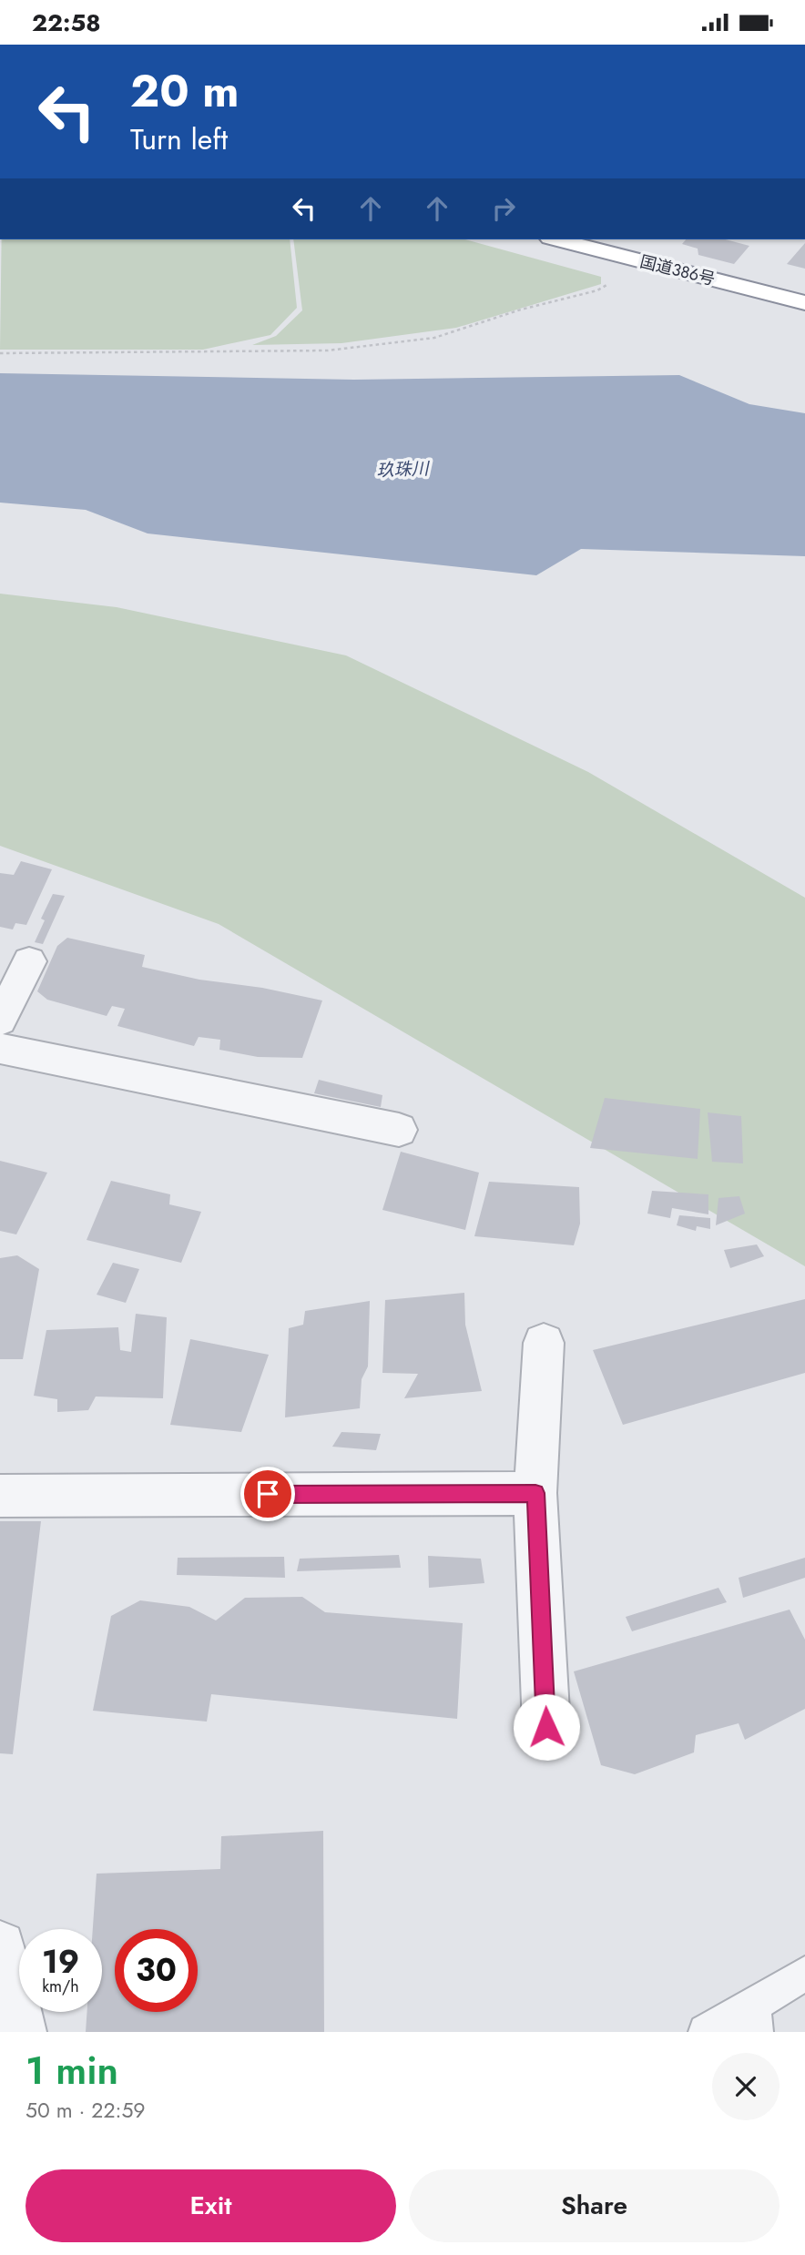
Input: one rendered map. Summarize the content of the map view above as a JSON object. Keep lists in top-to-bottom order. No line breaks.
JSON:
{"streets":{"highway":["国道386号"]},"water":["玖珠川"],"page":{"status":"22:58","turn":["20 m","Turn left"],"speed":"19 km/h","limit":"30","heading":["1 min","50 m · 22:59"],"buttons":["Exit","Share"]}}
